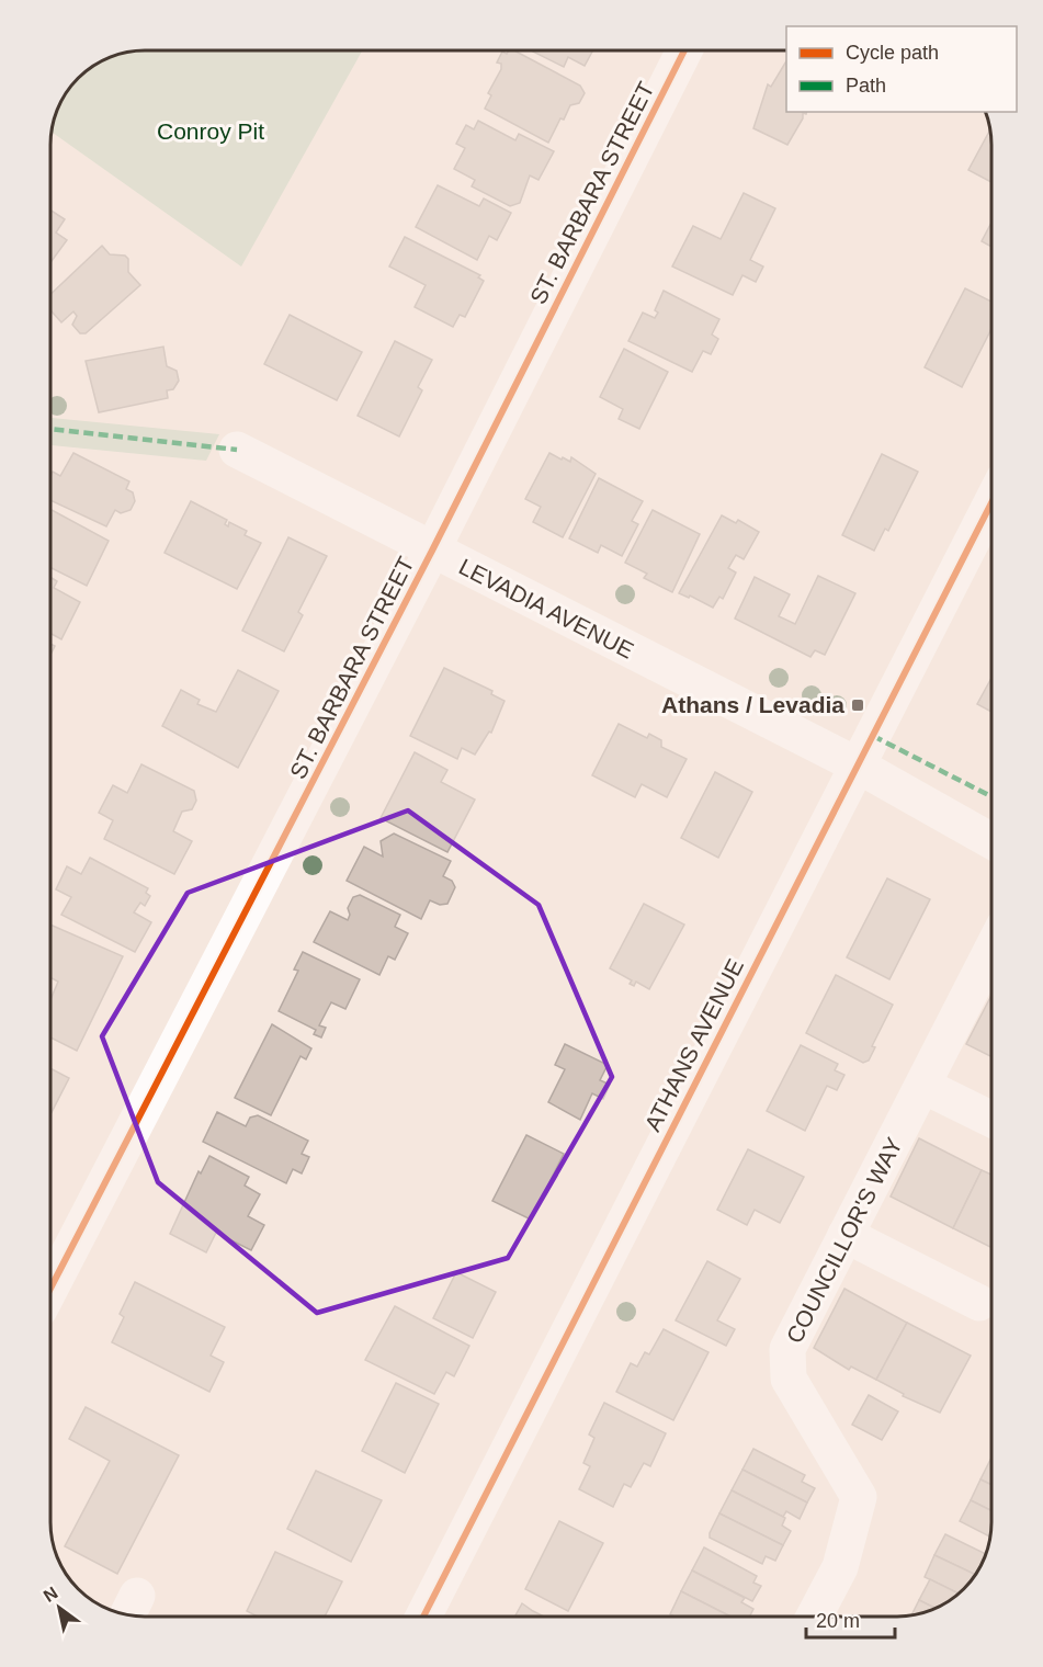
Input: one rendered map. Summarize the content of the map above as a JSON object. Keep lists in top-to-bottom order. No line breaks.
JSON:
{"streets":{"street":["ST. BARBARA STREET","LEVADIA AVENUE","ATHANS AVENUE","COUNCILLOR'S WAY"]},"crossings":[["ST. BARBARA STREET","LEVADIA AVENUE"],["LEVADIA AVENUE","ATHANS AVENUE"]],"parks":["Conroy Pit"],"places":{"transit":["Athans / Levadia"]},"legend":["Cycle path","Path"],"scale_bar":"20 m","north":"top left"}
